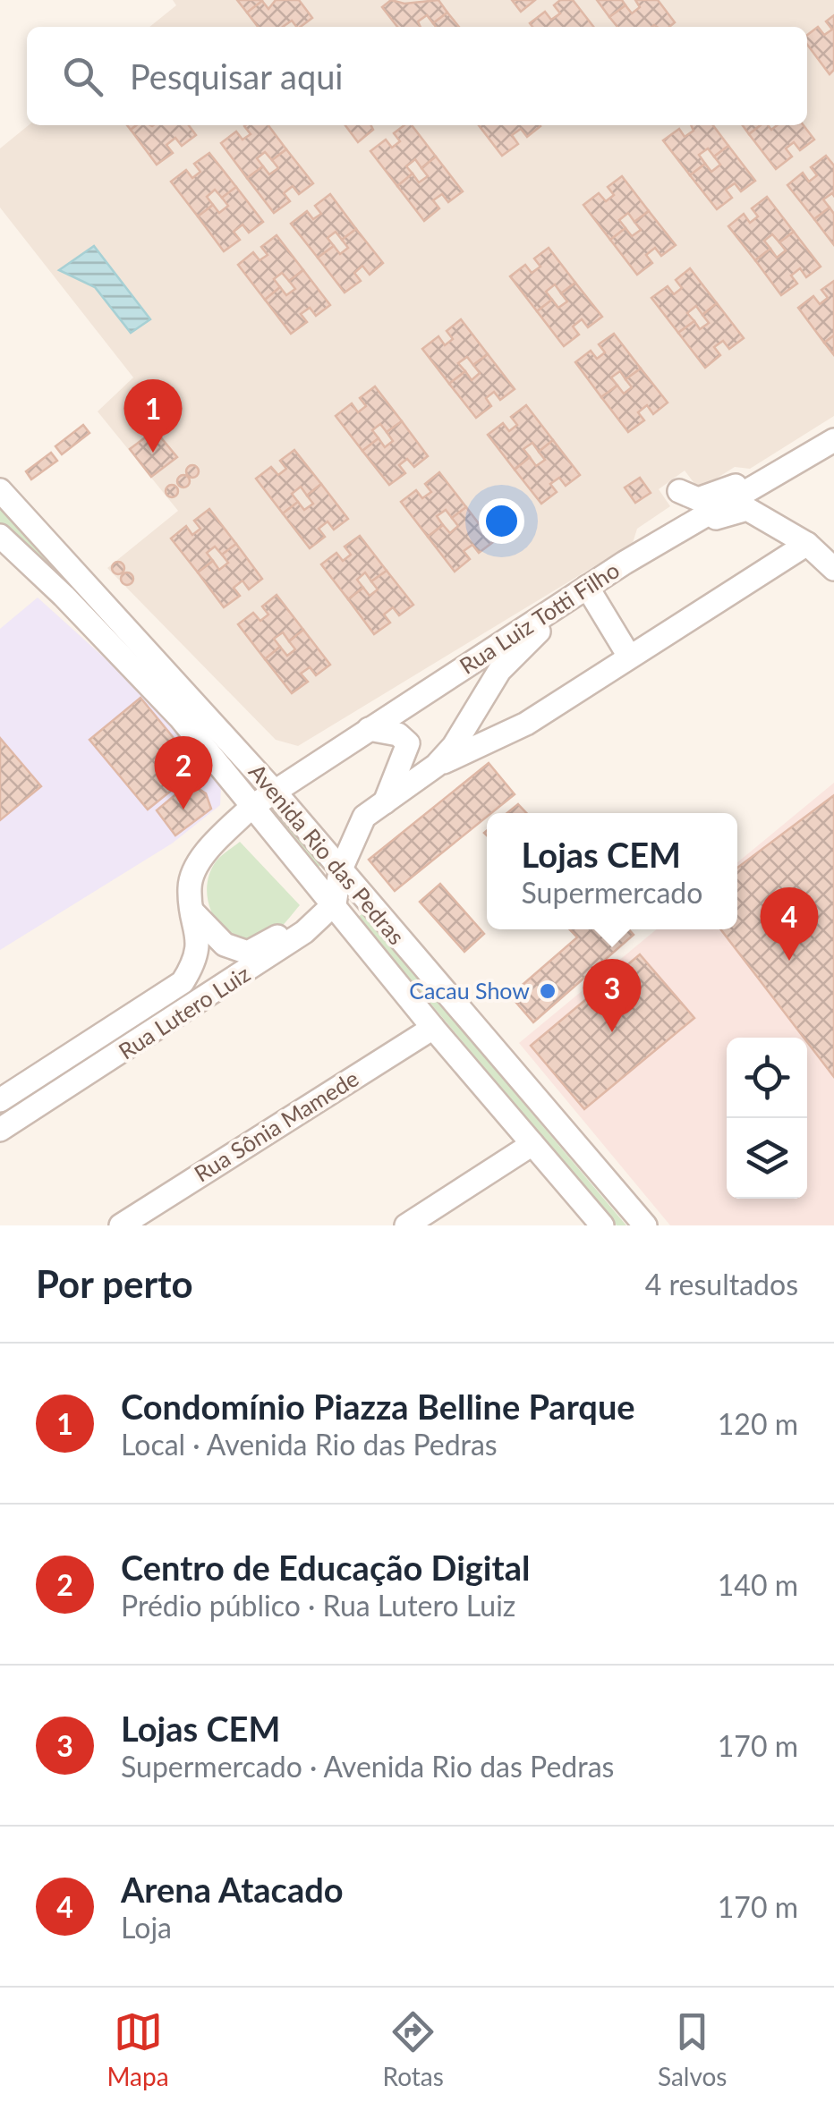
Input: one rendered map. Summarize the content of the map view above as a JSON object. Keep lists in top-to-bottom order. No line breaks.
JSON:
{"streets":{"street":["Rua Luiz Totti Filho","Avenida Rio das Pedras","Rua Lutero Luiz","Rua Sônia Mamede"]},"crossings":[["Rua Luiz Totti Filho","Avenida Rio das Pedras"],["Rua Luiz Totti Filho","Rua Lutero Luiz"],["Avenida Rio das Pedras","Rua Lutero Luiz"],["Avenida Rio das Pedras","Rua Sônia Mamede"]],"places":["Cacau Show"],"page":{"search":"Pesquisar aqui","pins":["1","2","4","3"],"popup":["Lojas CEM","Supermercado"],"heading":["Por perto","4 resultados"],"list":[{"mark":"1","name":"Condomínio Piazza Belline Parque","note":"Local · Avenida Rio das Pedras","value":"120 m"},{"mark":"2","name":"Centro de Educação Digital","note":"Prédio público · Rua Lutero Luiz","value":"140 m"},{"mark":"3","name":"Lojas CEM","note":"Supermercado · Avenida Rio das Pedras","value":"170 m"},{"mark":"4","name":"Arena Atacado","note":"Loja","value":"170 m"}],"nav":["Mapa","Rotas","Salvos"]}}
